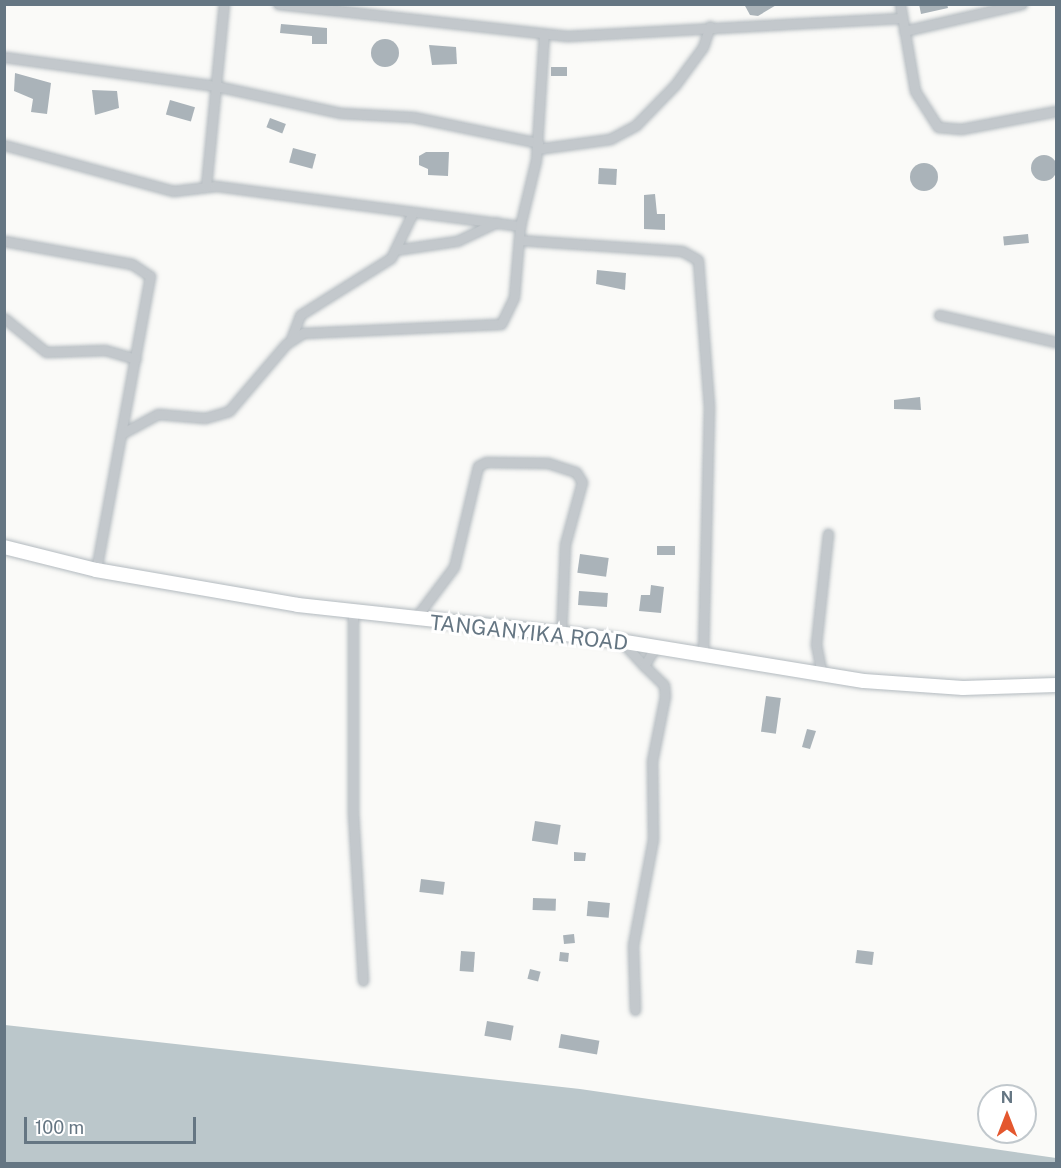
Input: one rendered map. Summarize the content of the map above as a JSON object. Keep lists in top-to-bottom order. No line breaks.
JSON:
{"streets":{"street":["TANGANYIKA ROAD"]},"scale_bar":"100 m","north":"top"}
